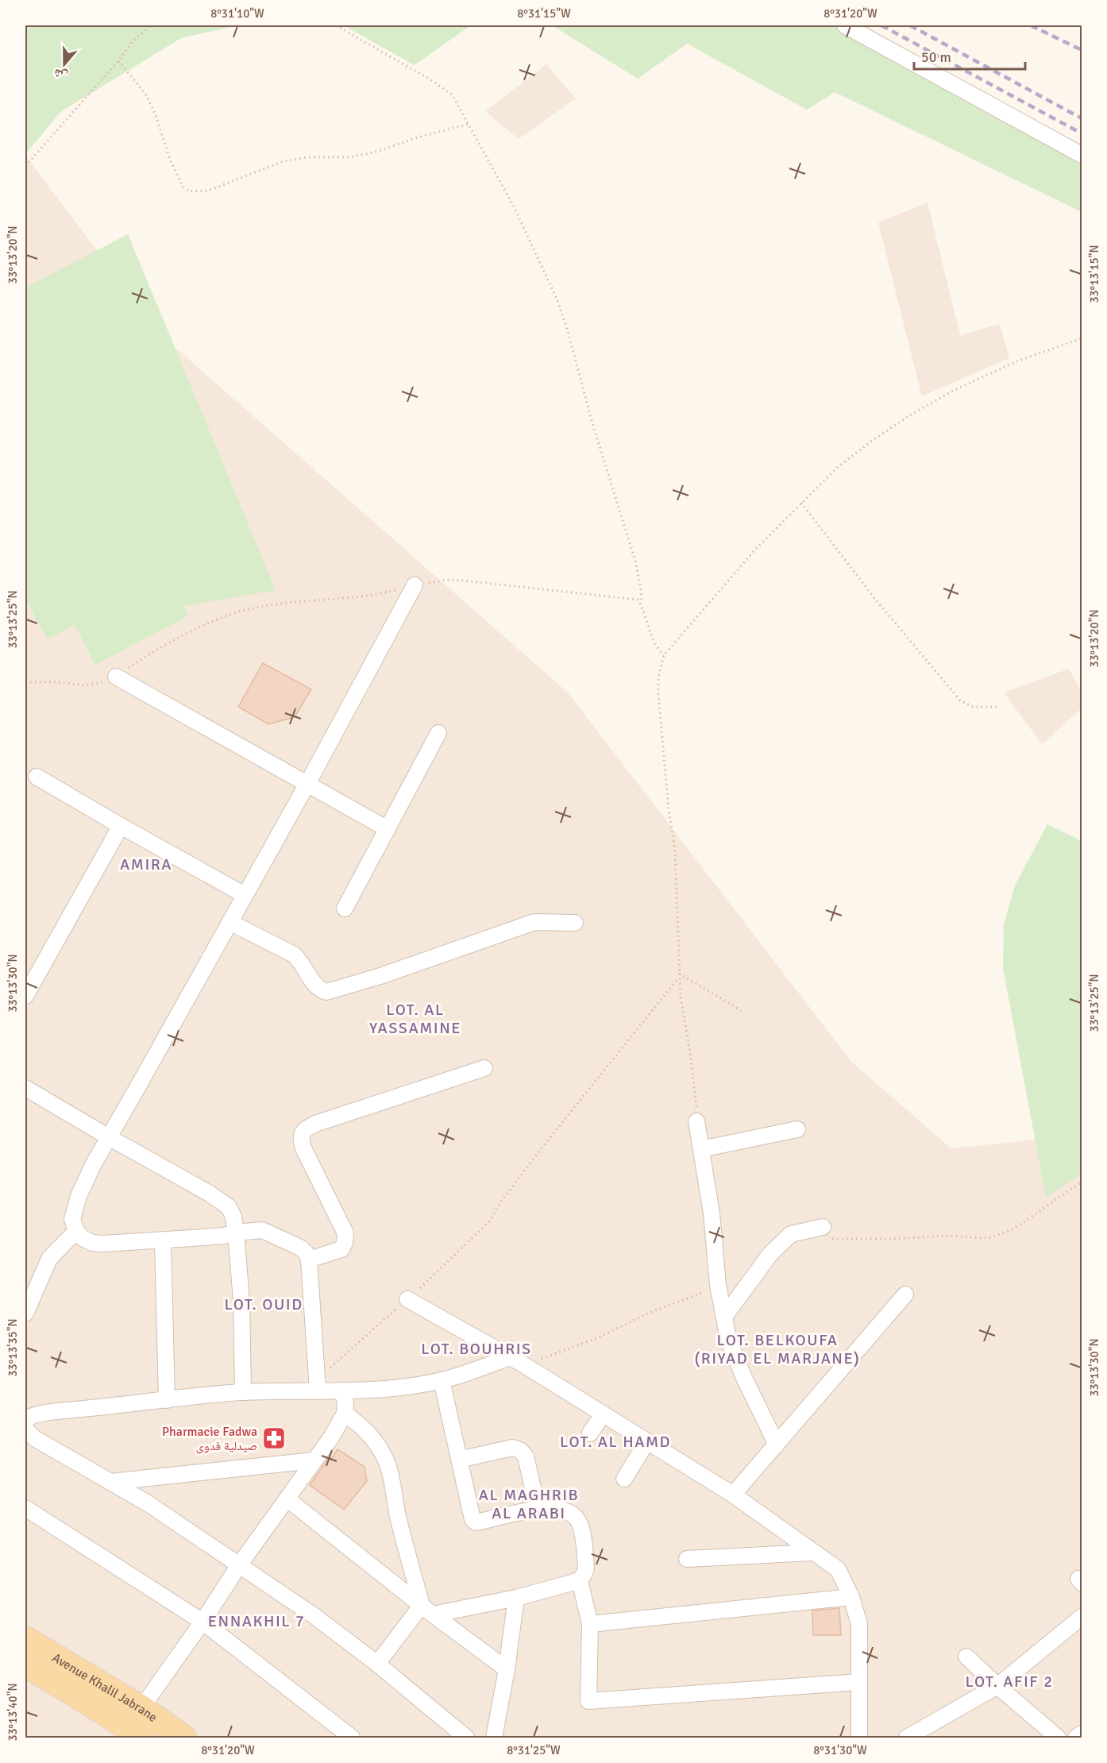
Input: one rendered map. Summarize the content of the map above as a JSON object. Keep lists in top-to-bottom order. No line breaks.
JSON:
{"streets":{"main road":["Avenue Khalil Jabrane"]},"districts":["AMIRA","LOT. AL YASSAMINE","LOT. OUID","LOT. BELKOUFA (RIYAD EL MARJANE)","LOT. BOUHRIS","LOT. AL HAMD","AL MAGHRIB AL ARABI","ENNAKHIL 7","LOT. AFIF 2"],"places":{"pharmacy":["Pharmacie Fadwa صيدلية فدوى"]},"scale_bar":"50 m","north":"bottom","coordinates":["8°31'10\"W","8°31'15\"W","8°31'20\"W","33°13'20\"N","33°13'15\"N","33°13'25\"N","33°13'30\"N","33°13'35\"N","33°13'40\"N","8°31'25\"W","8°31'30\"W"]}
